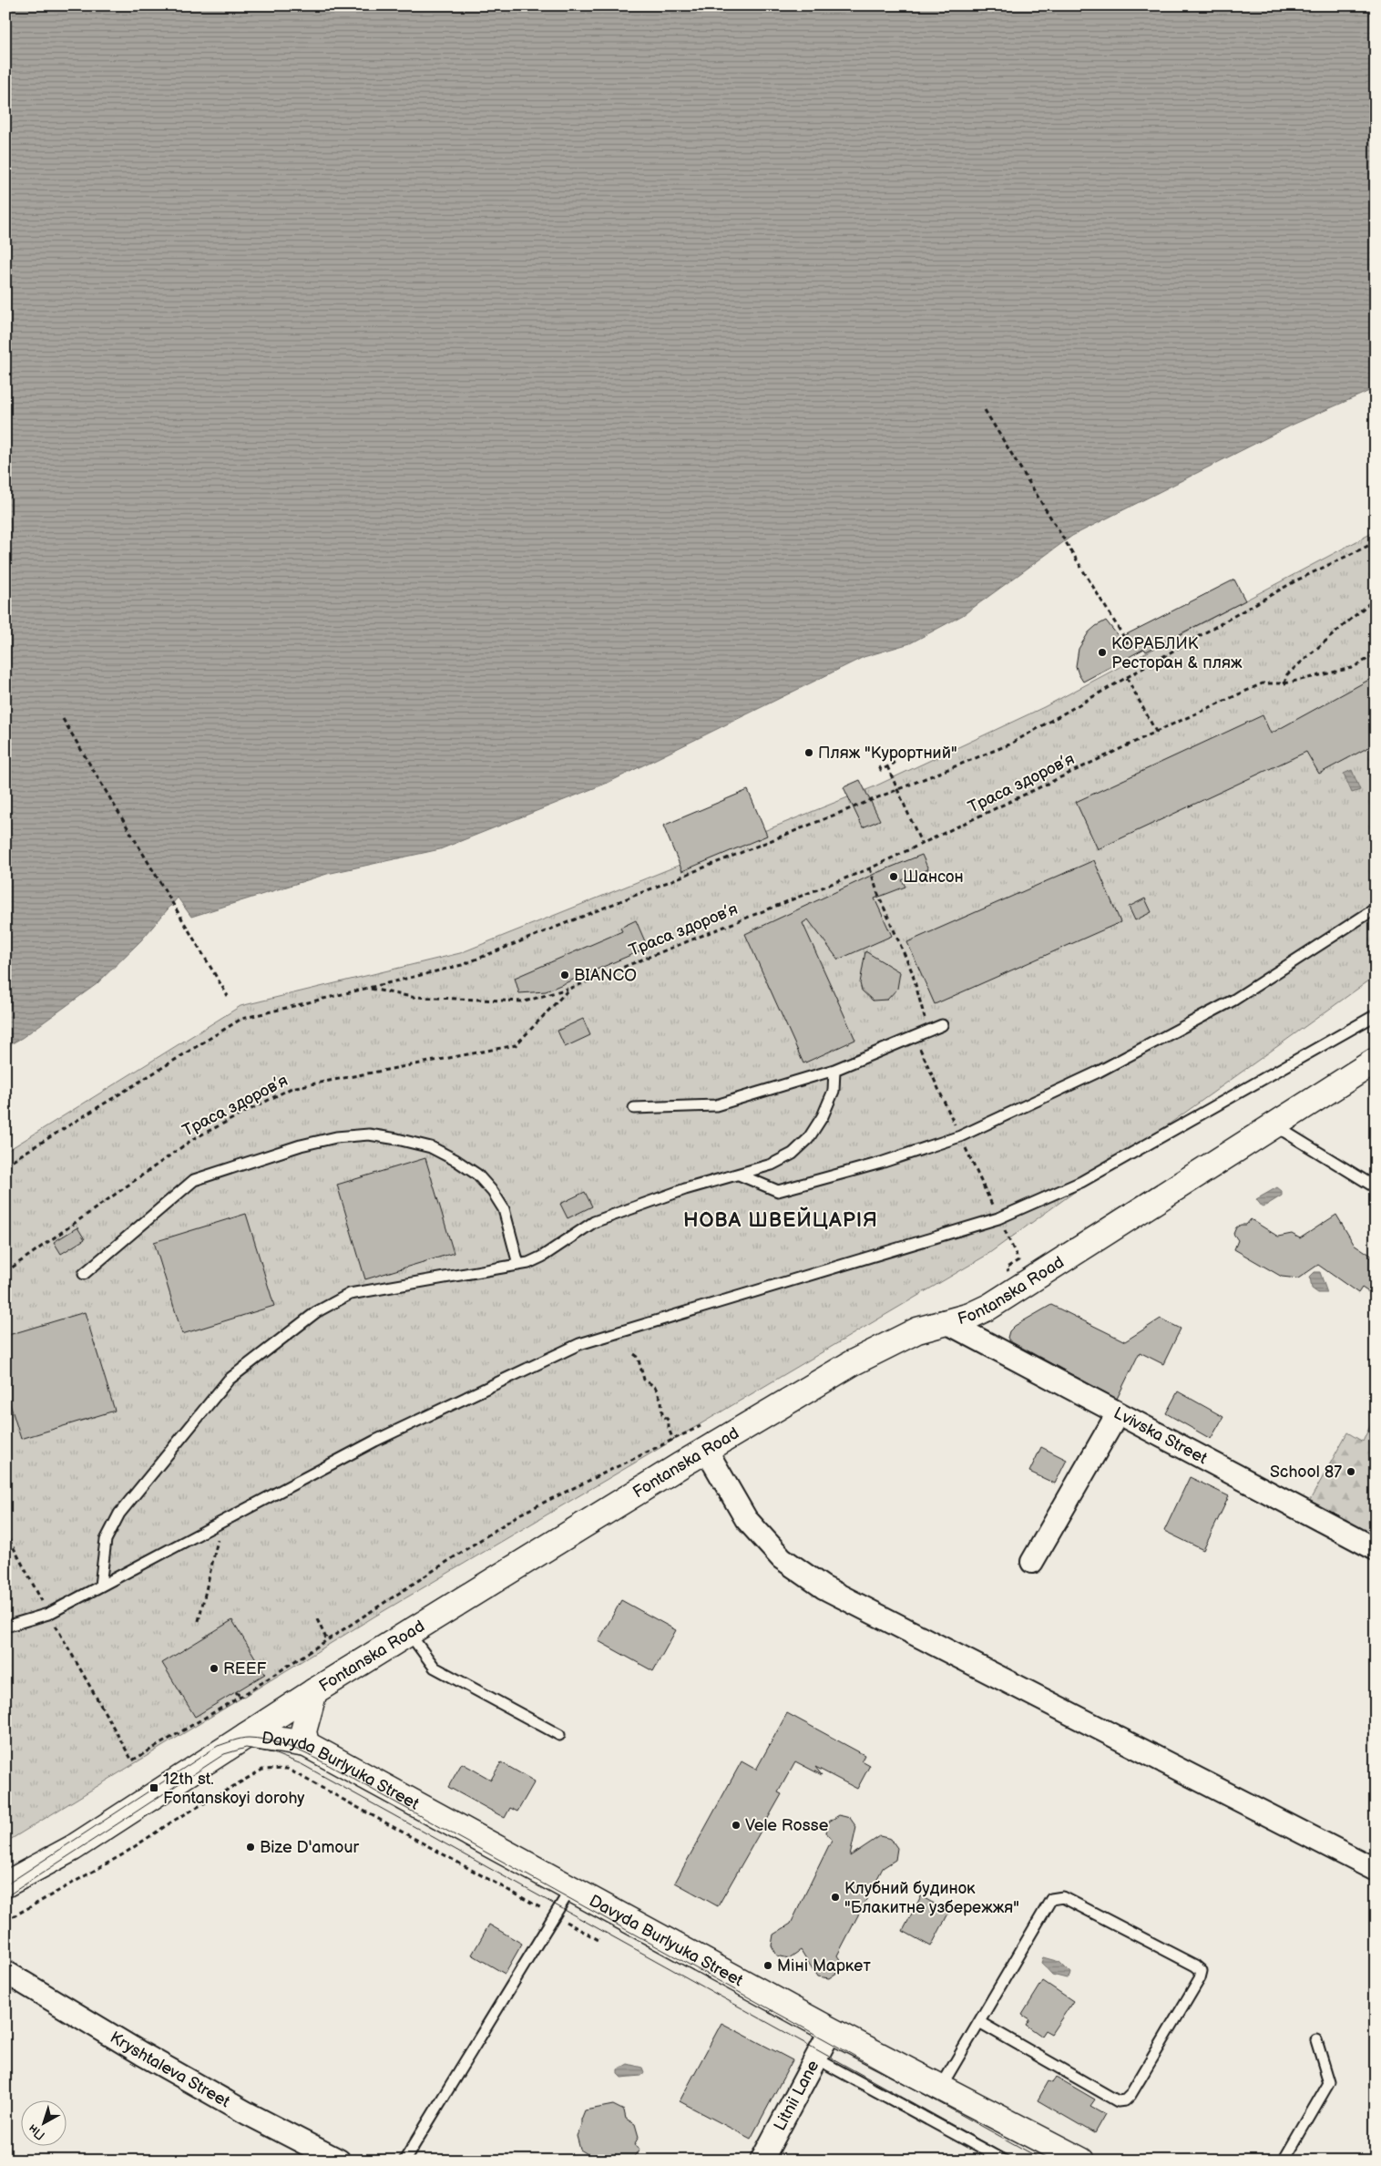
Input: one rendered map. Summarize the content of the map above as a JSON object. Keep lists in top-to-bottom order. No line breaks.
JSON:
{"streets":{"main road":["Fontanska Road","Davyda Burlyuka Street"],"street":["Lvivska Street","Kryshtaleva Street","Litnii Lane"],"path":["Траса здоров’я"]},"crossings":[["Fontanska Road","Lvivska Street"],["Fontanska Road","Davyda Burlyuka Street"],["Davyda Burlyuka Street","Litnii Lane"]],"districts":["НОВА ШВЕЙЦАРІЯ"],"places":{"other":["КОРАБЛИК Ресторан & пляж","Пляж \"Курортний\"","Шансон","BIANCO","School 87","REEF","Vele Rosse","Bize D'amour","Клубний будинок \"Блакитне узбережжя\"","Міні Маркет"],"transit":["12th st. Fontanskoyi dorohy"]},"north":"bottom left"}
